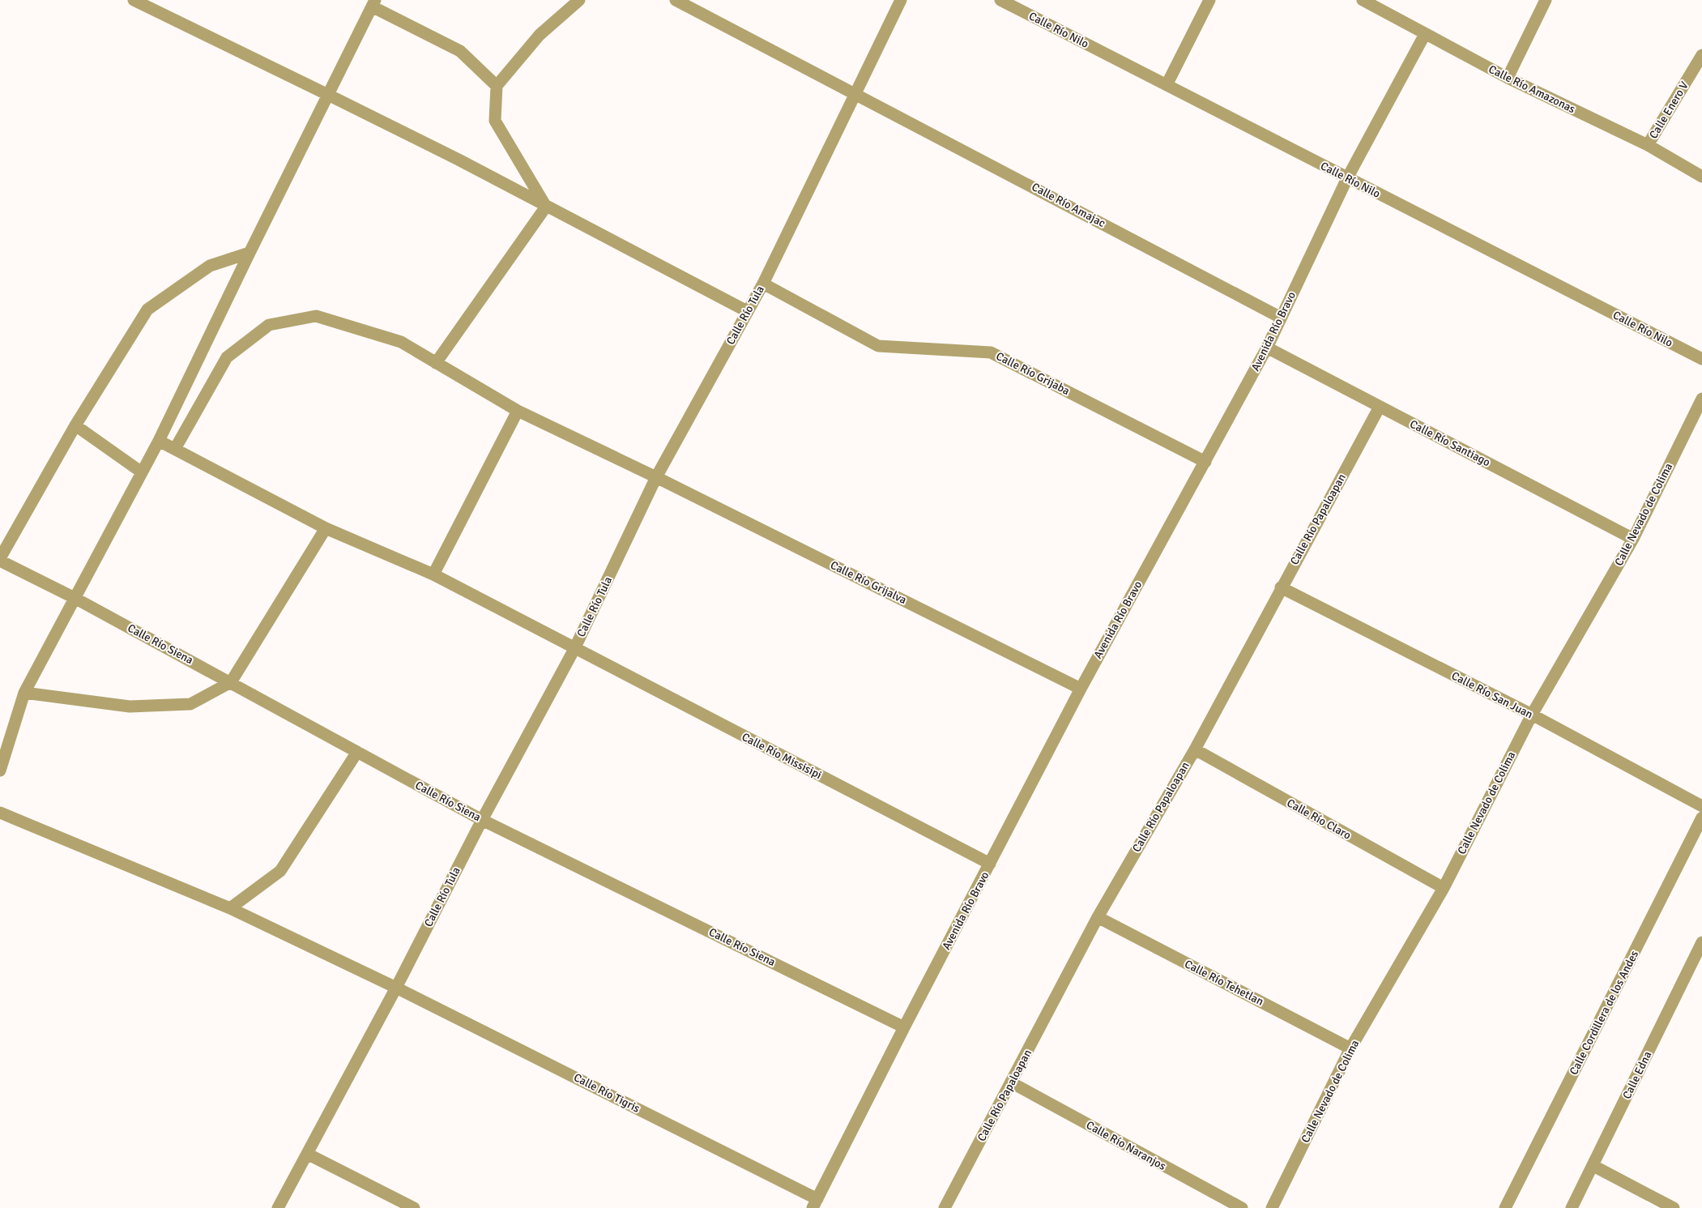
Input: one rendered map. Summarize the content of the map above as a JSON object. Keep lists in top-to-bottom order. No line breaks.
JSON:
{"streets":{"street":["Calle Río Nilo","Calle Río Amazonas","Calle Enero V","Calle Río Amajac","Calle Río Tula","Avenida Río Bravo","Calle Río Grijaba","Calle Río Santiago","Calle Nevado de Colima","Calle Río Papaloapan","Calle Río Grijalva","Calle Río Siena","Calle Río San Juan","Calle Río Missisipi","Calle Río Claro","Calle Río Tehetlan","Calle Cordillera de los Andes","Calle Edna","Calle Río Tigris","Calle Río Naranjos"]},"crossings":[["Calle Río Nilo","Avenida Río Bravo"],["Calle Río Amazonas","Calle Enero V"],["Calle Río Amazonas","Avenida Río Bravo"],["Calle Río Amajac","Calle Río Tula"],["Calle Río Amajac","Avenida Río Bravo"],["Calle Río Tula","Calle Río Grijaba"],["Calle Río Tula","Calle Río Grijalva"],["Calle Río Tula","Calle Río Siena"],["Calle Río Tula","Calle Río Missisipi"],["Calle Río Tula","Calle Río Tigris"],["Avenida Río Bravo","Calle Río Grijaba"],["Avenida Río Bravo","Calle Río Santiago"],["Avenida Río Bravo","Calle Río Grijalva"],["Avenida Río Bravo","Calle Río Siena"],["Avenida Río Bravo","Calle Río Missisipi"],["Avenida Río Bravo","Calle Río Tigris"],["Calle Río Santiago","Calle Nevado de Colima"],["Calle Río Santiago","Calle Río Papaloapan"],["Calle Nevado de Colima","Calle Río San Juan"],["Calle Nevado de Colima","Calle Río Claro"],["Calle Nevado de Colima","Calle Río Tehetlan"],["Calle Río Papaloapan","Calle Río San Juan"],["Calle Río Papaloapan","Calle Río Claro"],["Calle Río Papaloapan","Calle Río Tehetlan"],["Calle Río Papaloapan","Calle Río Naranjos"],["Calle Río Grijalva","Calle Río Missisipi"]]}
